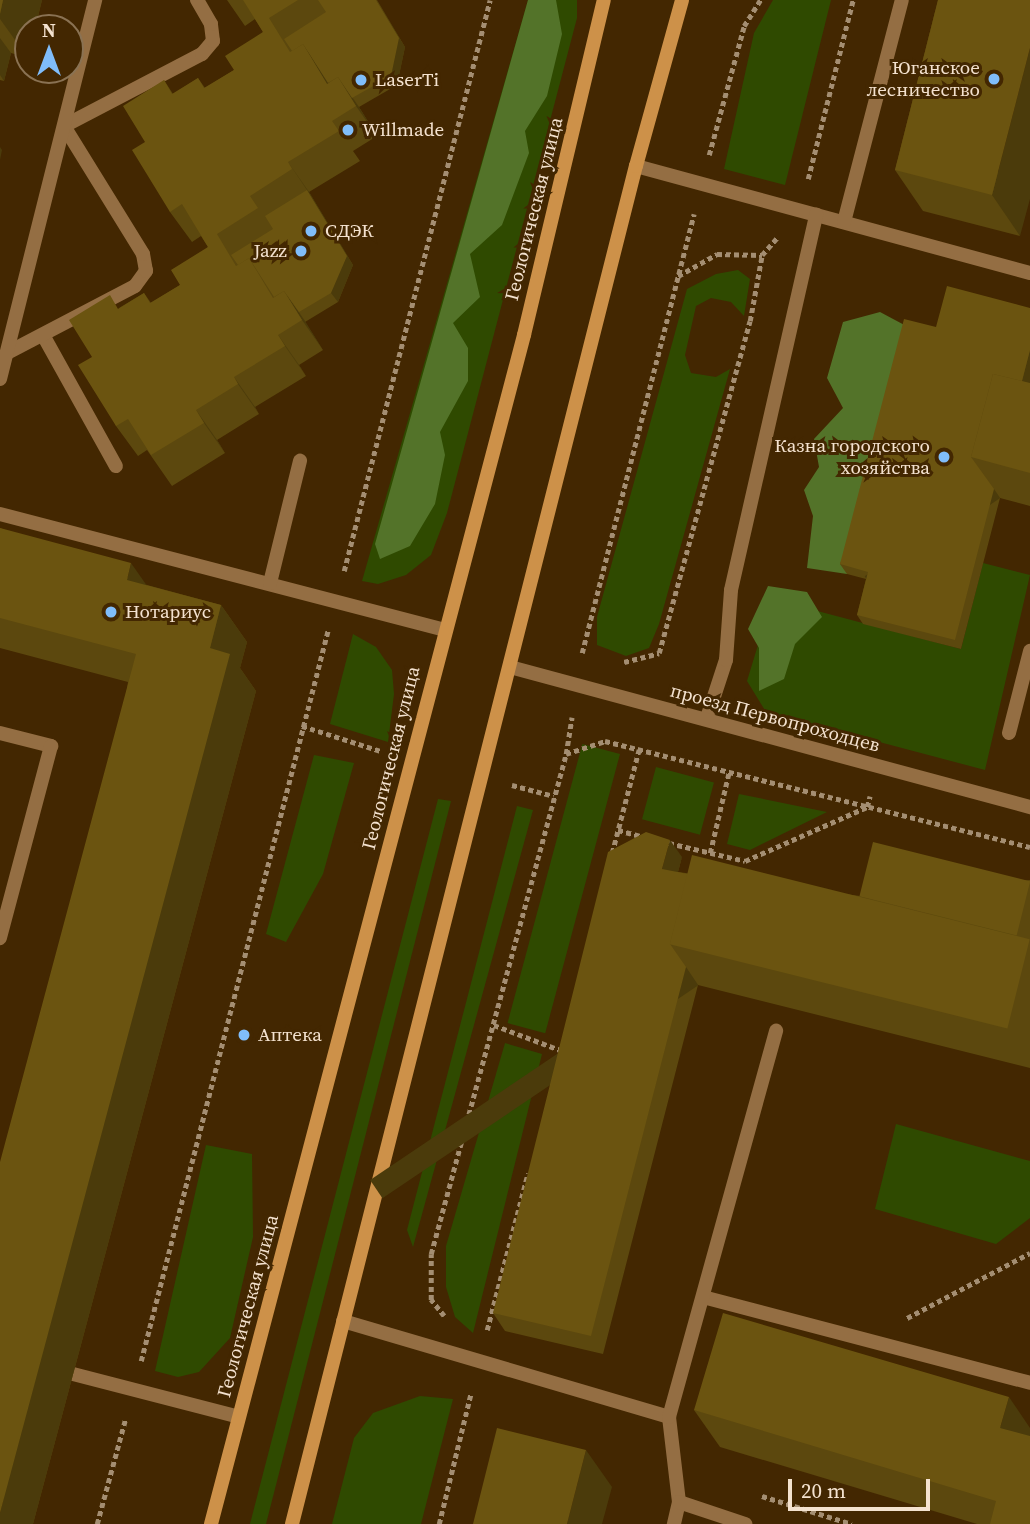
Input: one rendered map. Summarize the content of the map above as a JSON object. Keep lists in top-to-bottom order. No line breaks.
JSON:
{"streets":{"main road":["Геологическая улица"],"street":["проезд Первопроходцев"]},"places":["Юганское лесничество","LaserTi","Willmade","СДЭК","Jazz","Казна городского хозяйства","Нотариус","Аптека"],"scale_bar":"20 m","north":"top"}
